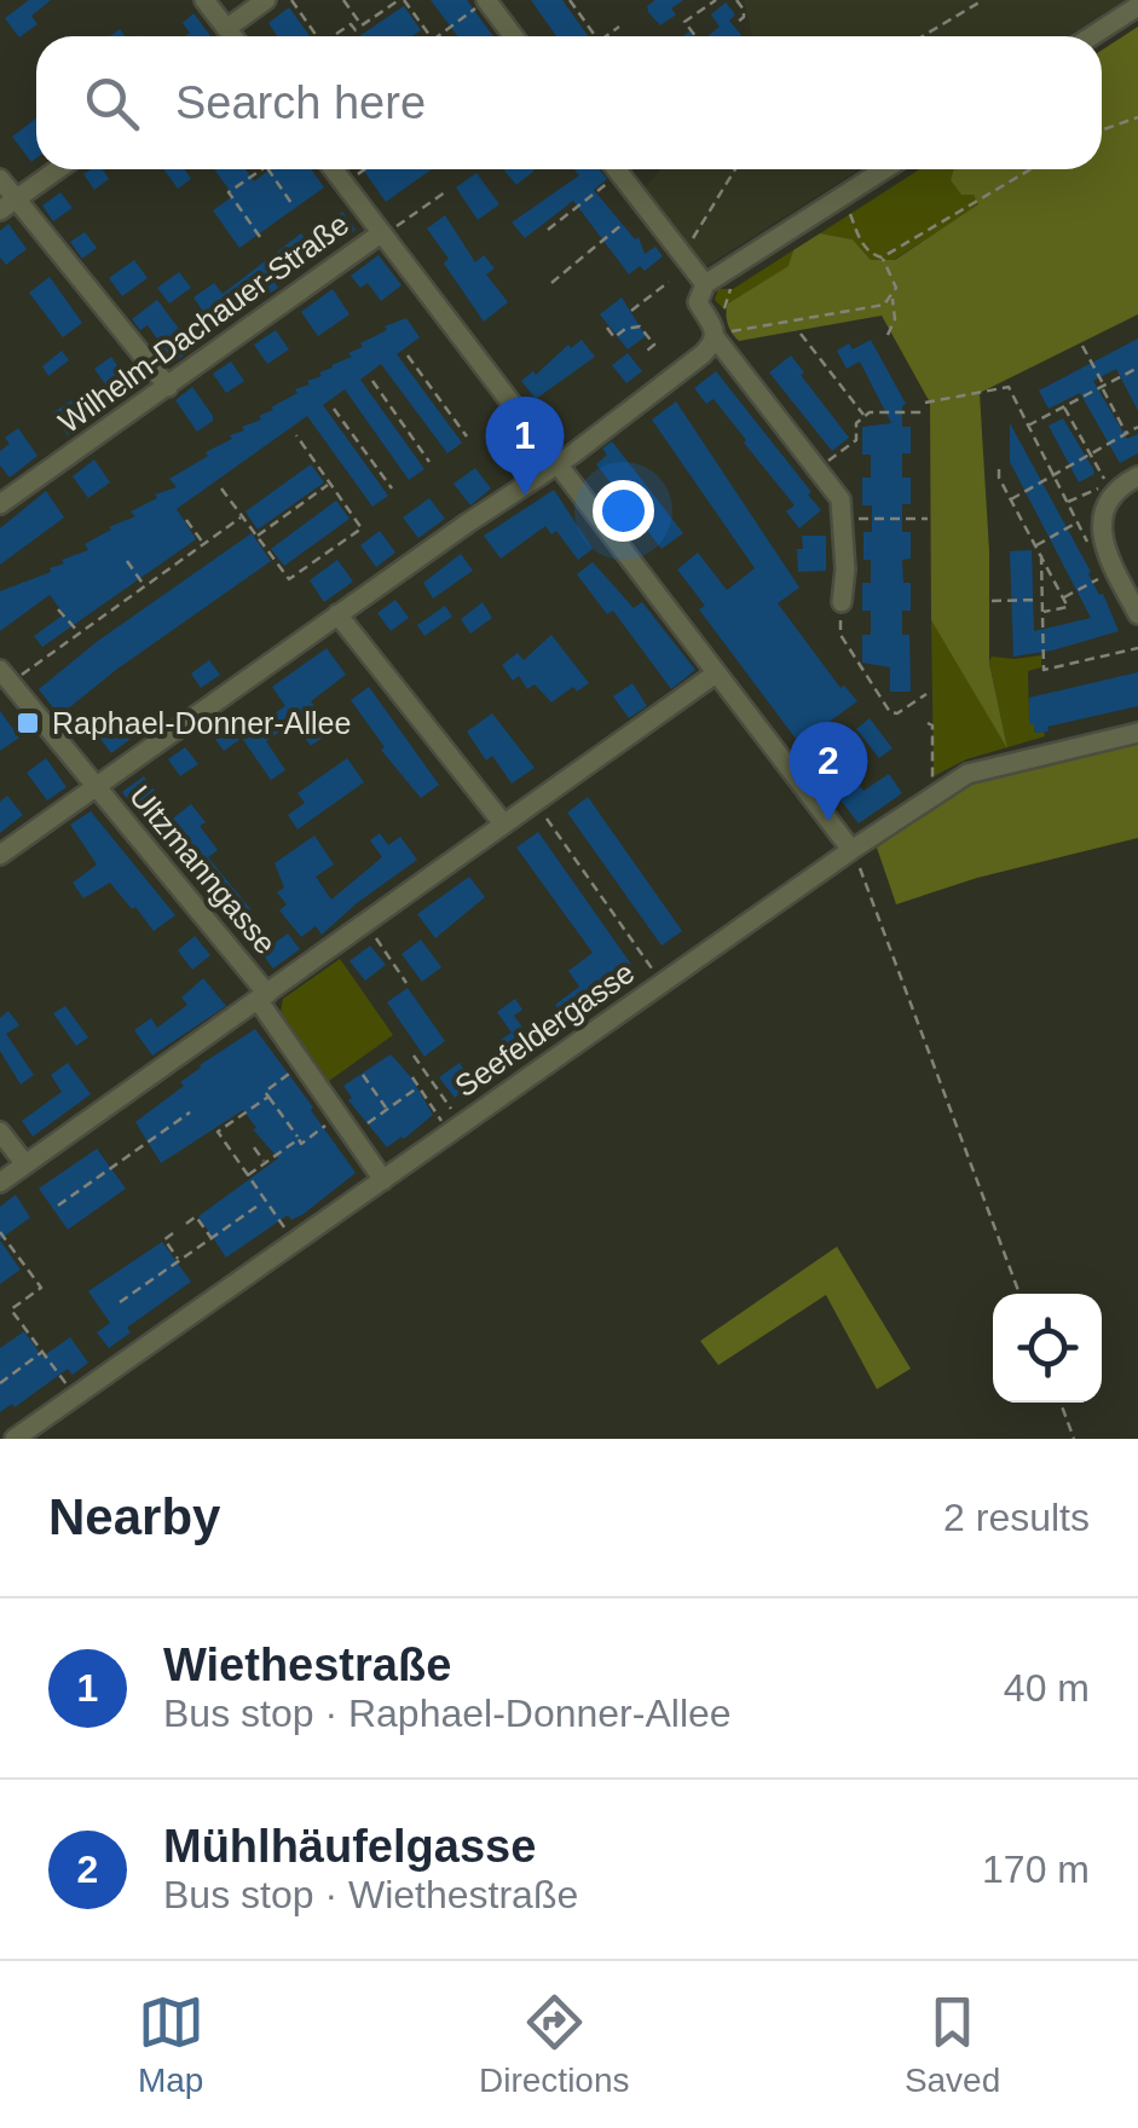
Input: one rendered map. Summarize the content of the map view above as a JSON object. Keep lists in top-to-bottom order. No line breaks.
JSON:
{"streets":{"street":["Wilhelm-Dachauer-Straße","Ultzmanngasse","Seefeldergasse"]},"crossings":[["Ultzmanngasse","Seefeldergasse"]],"places":{"transit":["Raphael-Donner-Allee"]},"page":{"search":"Search here","pins":["1","2"],"heading":["Nearby","2 results"],"list":[{"mark":"1","name":"Wiethestraße","note":"Bus stop · Raphael-Donner-Allee","value":"40 m"},{"mark":"2","name":"Mühlhäufelgasse","note":"Bus stop · Wiethestraße","value":"170 m"}],"nav":["Map","Directions","Saved"]}}
